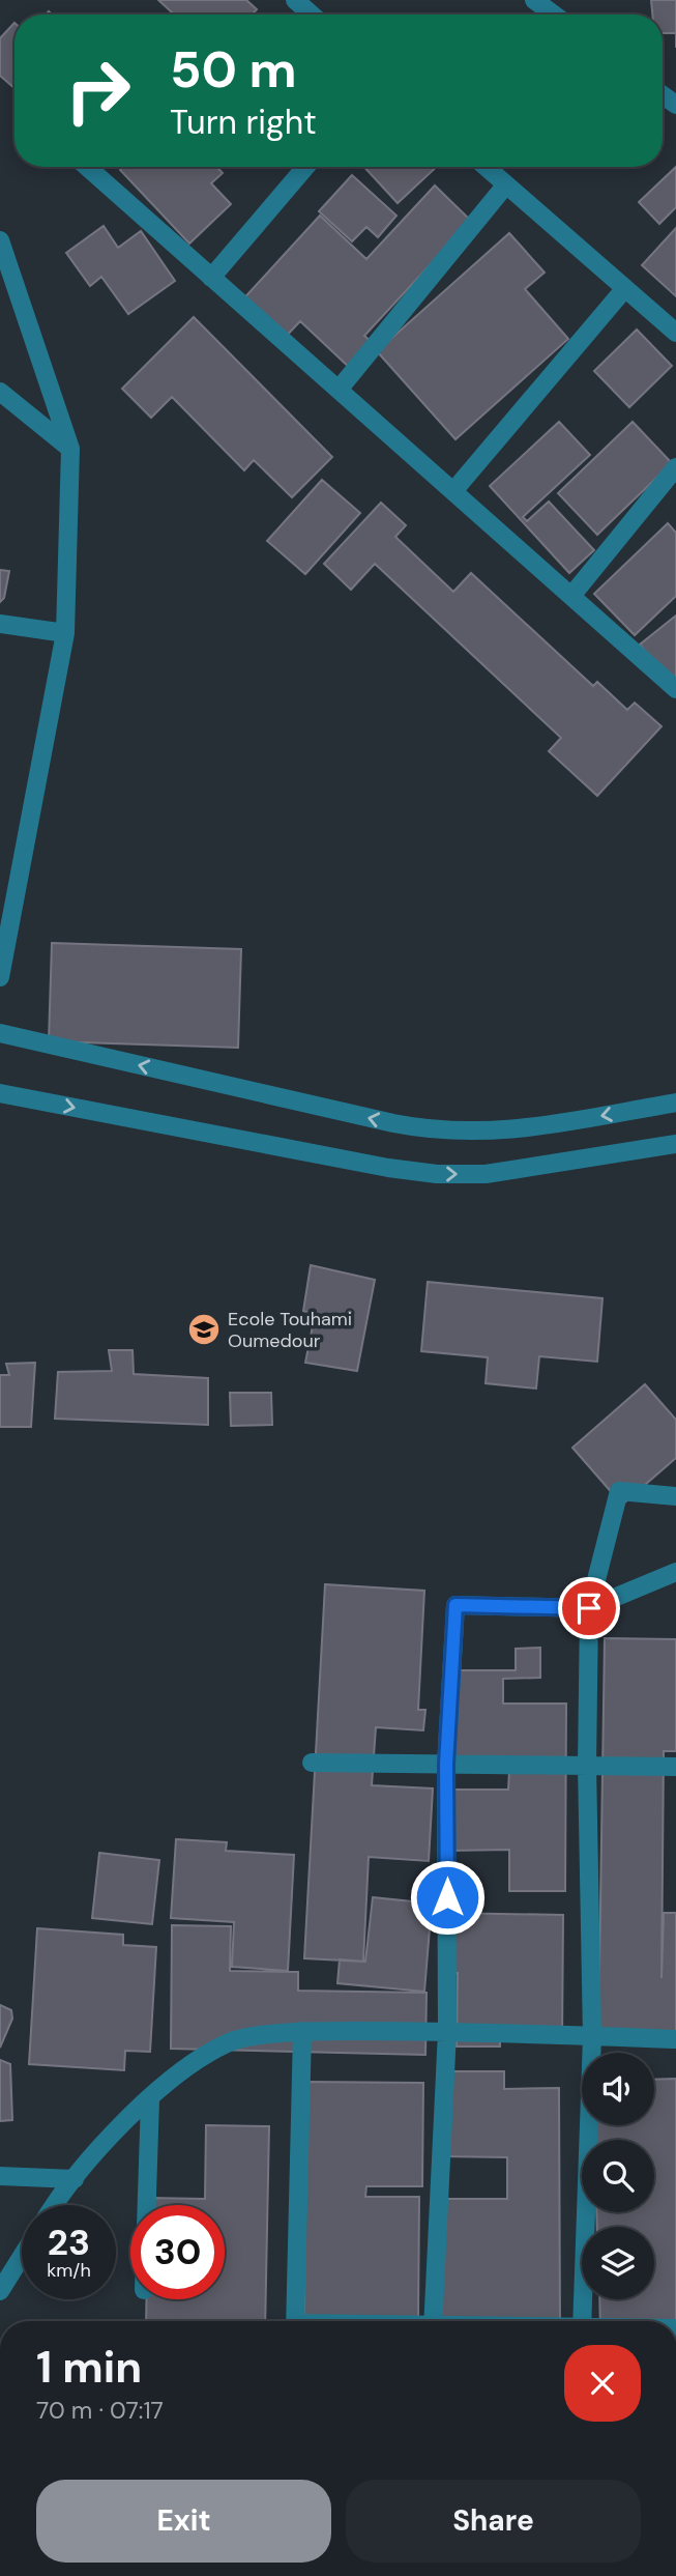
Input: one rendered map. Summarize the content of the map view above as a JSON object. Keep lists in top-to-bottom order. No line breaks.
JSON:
{"places":{"school or university":["Ecole Touhami Oumedour"]},"page":{"turn":["50 m","Turn right"],"speed":"23 km/h","limit":"30","heading":["1 min","70 m · 07:17"],"buttons":["Exit","Share"]}}
